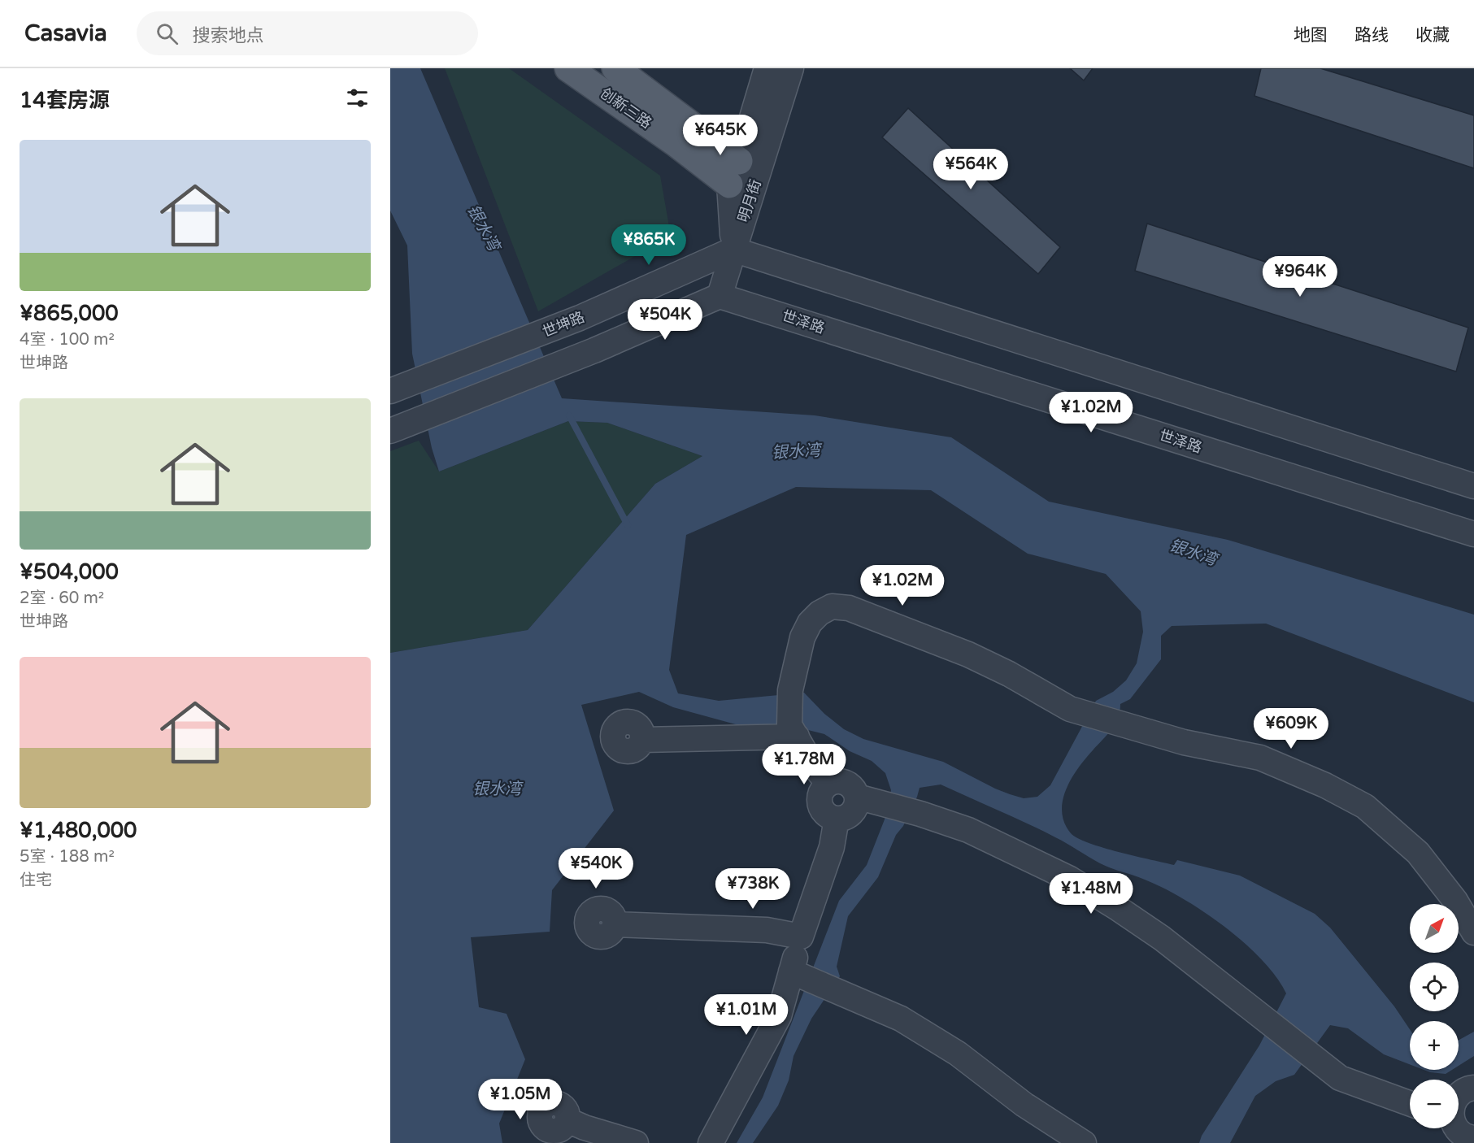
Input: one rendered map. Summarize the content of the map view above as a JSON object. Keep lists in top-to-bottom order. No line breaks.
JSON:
{"streets":{"main road":["创新三路"],"street":["明月街","世泽路","世坤路"]},"crossings":[["创新三路","明月街"],["明月街","世泽路"],["明月街","世坤路"]],"water":["银水湾"],"north":"top right","page":{"header":"Casavia","search":"搜索地点","nav":["地图","路线","收藏"],"heading":"14套房源","price":["¥645K","¥564K","¥865K","¥964K","¥504K","¥1.02M","¥1.02M","¥609K","¥1.78M","¥540K","¥738K","¥1.48M","¥1.01M","¥1.05M"],"list":[{"name":"¥865,000","note":"4室 · 100 m² · 世坤路"},{"name":"¥504,000","note":"2室 · 60 m² · 世坤路"},{"name":"¥1,480,000","note":"5室 · 188 m² · 住宅"}],"map_buttons":["+","−"]}}
